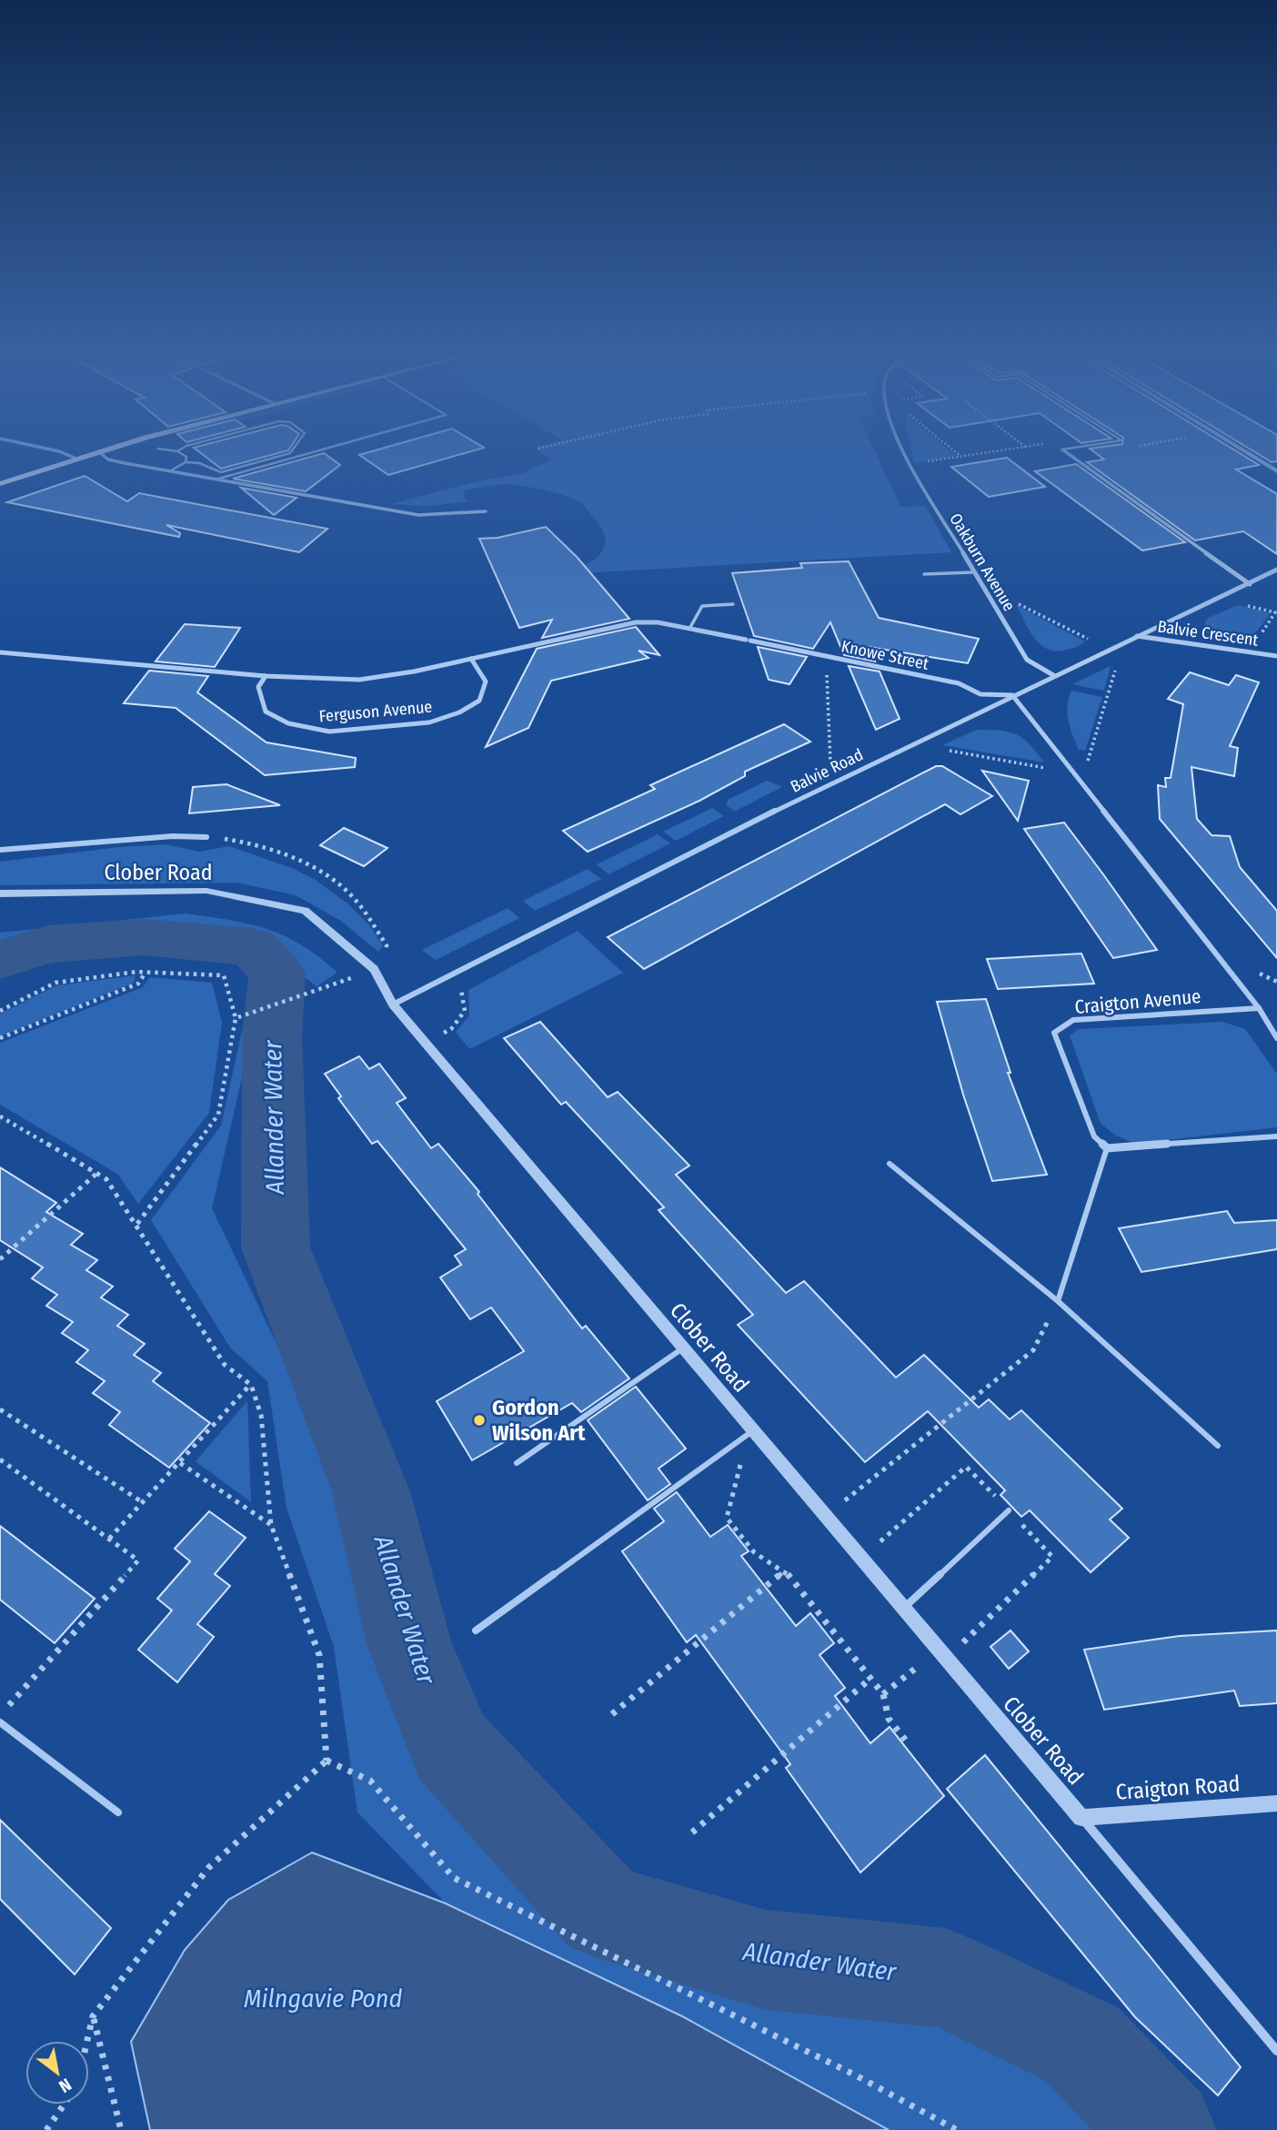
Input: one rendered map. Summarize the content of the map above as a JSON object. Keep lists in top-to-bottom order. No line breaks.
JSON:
{"streets":{"street":["Oakburn Avenue","Balvie Crescent","Knowe Street","Ferguson Avenue","Balvie Road","Clober Road","Craigton Avenue","Craigton Road"]},"crossings":[["Oakburn Avenue","Balvie Road"],["Balvie Crescent","Balvie Road"],["Knowe Street","Ferguson Avenue"],["Knowe Street","Balvie Road"],["Balvie Road","Clober Road"],["Clober Road","Craigton Road"]],"water":["Allander Water","Milngavie Pond"],"places":["Gordon Wilson Art"],"north":"bottom right"}
